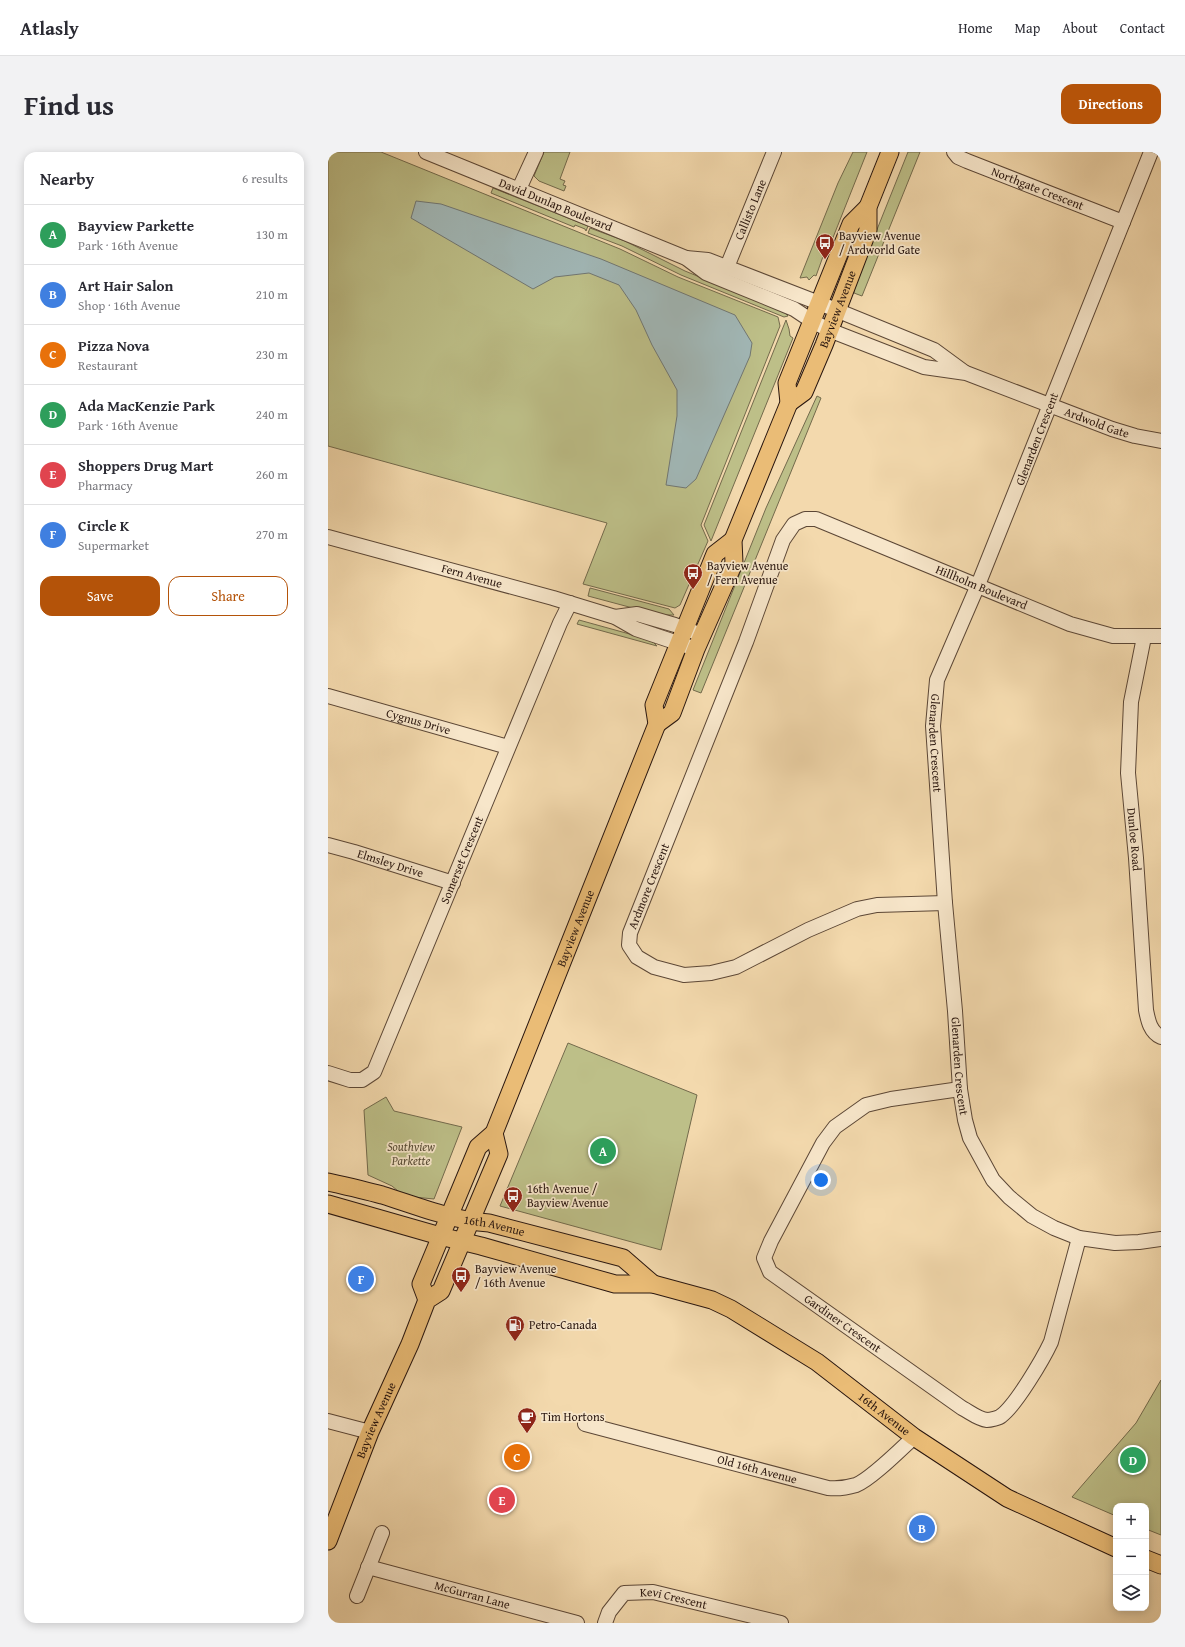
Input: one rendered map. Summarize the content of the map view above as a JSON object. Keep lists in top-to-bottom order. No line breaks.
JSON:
{"streets":{"main road":["Bayview Avenue","16th Avenue"],"street":["Northgate Crescent","David Dunlap Boulevard","Callisto Lane","Ardwold Gate","Glenarden Crescent","Fern Avenue","Hillholm Boulevard","Cygnus Drive","Dunloe Road","Somerset Crescent","Elmsley Drive","Ardmore Crescent","Gardiner Crescent","Old 16th Avenue","McGurran Lane","Kevi Crescent"]},"crossings":[["Northgate Crescent","Glenarden Crescent"],["David Dunlap Boulevard","Callisto Lane"],["David Dunlap Boulevard","Bayview Avenue"],["David Dunlap Boulevard","Ardwold Gate"],["Bayview Avenue","Ardwold Gate"],["Bayview Avenue","Fern Avenue"],["Bayview Avenue","16th Avenue"],["Ardwold Gate","Glenarden Crescent"],["Glenarden Crescent","Hillholm Boulevard"],["Glenarden Crescent","Ardmore Crescent"],["Glenarden Crescent","Gardiner Crescent"],["Fern Avenue","Somerset Crescent"],["Hillholm Boulevard","Dunloe Road"],["Hillholm Boulevard","Ardmore Crescent"],["Cygnus Drive","Somerset Crescent"],["Somerset Crescent","Elmsley Drive"],["16th Avenue","Old 16th Avenue"]],"parks":["Southview Parkette"],"places":{"bus stop":["Bayview Avenue / Ardworld Gate","Bayview Avenue / Fern Avenue","16th Avenue / Bayview Avenue","Bayview Avenue / 16th Avenue"],"fuel station":["Petro-Canada"],"cafe":["Tim Hortons"]},"page":{"header":"Atlasly","nav":["Home","Map","About","Contact"],"title":"Find us","buttons":["Directions",["Save","Share"]],"heading":["Nearby","6 results"],"list":[{"mark":"A","name":"Bayview Parkette","note":"Park · 16th Avenue","value":"130 m"},{"mark":"B","name":"Art Hair Salon","note":"Shop · 16th Avenue","value":"210 m"},{"mark":"C","name":"Pizza Nova","note":"Restaurant","value":"230 m"},{"mark":"D","name":"Ada MacKenzie Park","note":"Park · 16th Avenue","value":"240 m"},{"mark":"E","name":"Shoppers Drug Mart","note":"Pharmacy","value":"260 m"},{"mark":"F","name":"Circle K","note":"Supermarket","value":"270 m"}],"pins":["A","F","C","D","E","B"],"map_buttons":["+","−"]}}
